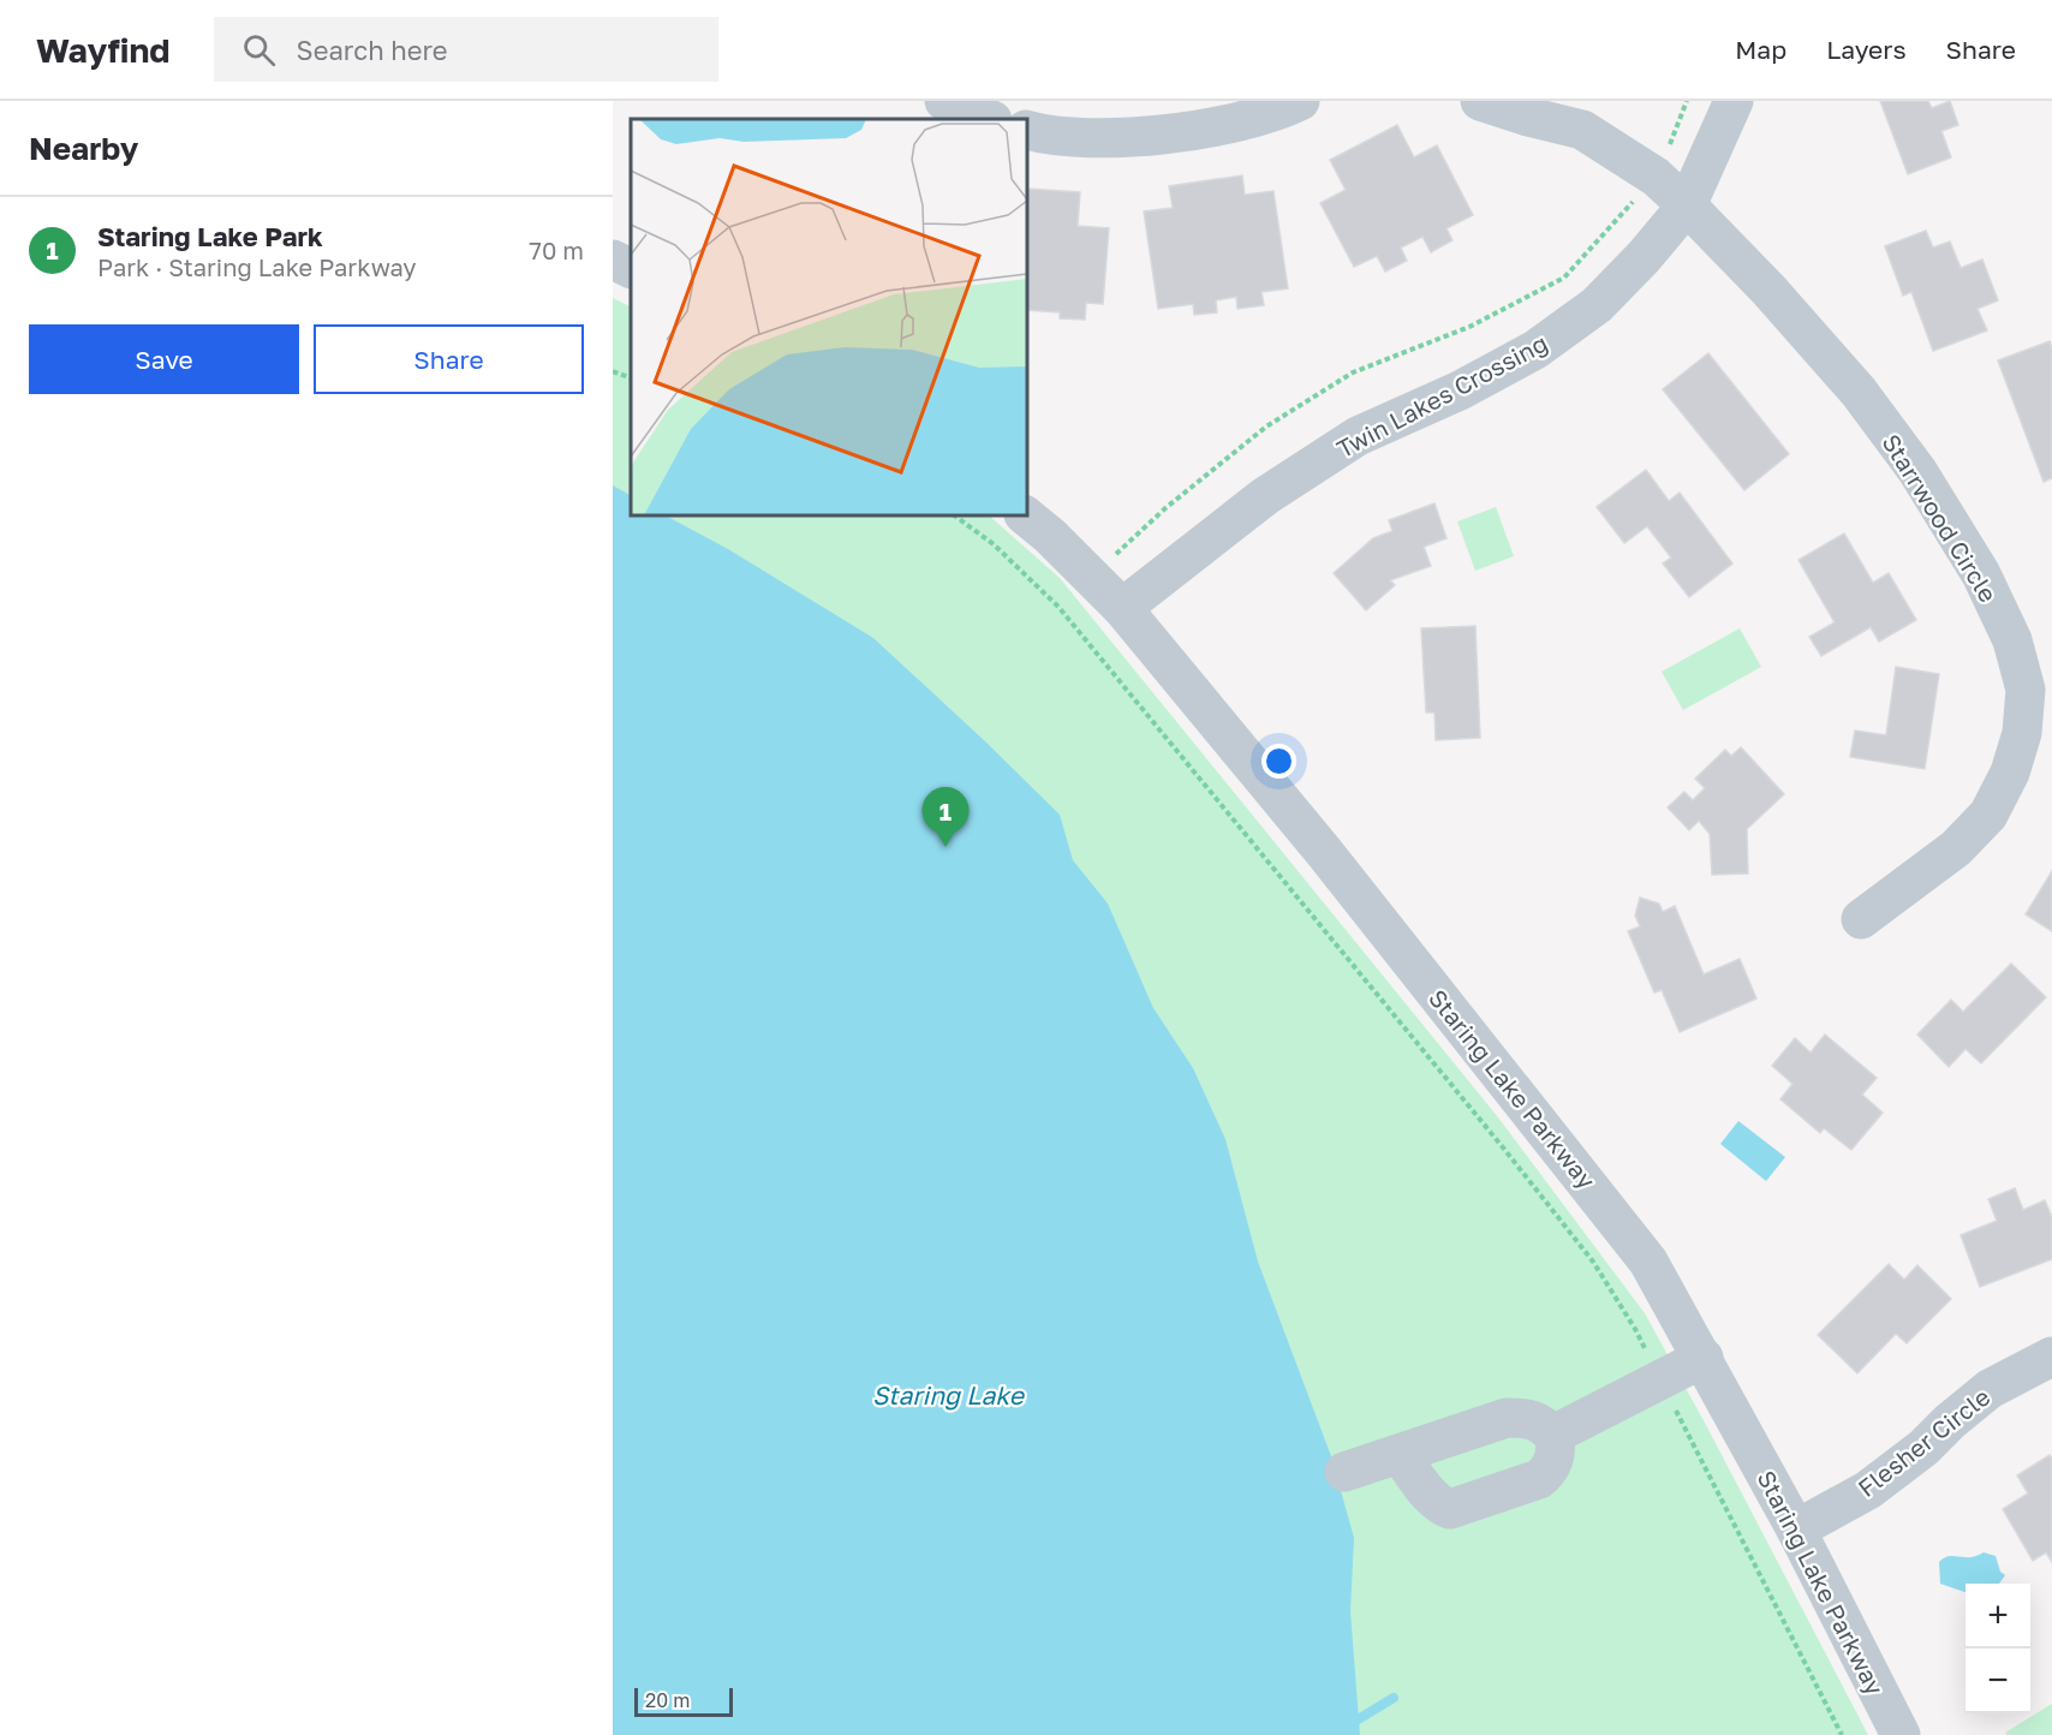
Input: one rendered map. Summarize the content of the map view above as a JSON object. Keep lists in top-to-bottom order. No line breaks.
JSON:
{"streets":{"street":["Twin Lakes Crossing","Starrwood Circle","Staring Lake Parkway","Flesher Circle"]},"crossings":[["Twin Lakes Crossing","Starrwood Circle"],["Twin Lakes Crossing","Staring Lake Parkway"],["Staring Lake Parkway","Flesher Circle"]],"water":["Staring Lake"],"scale_bar":"20 m","page":{"header":"Wayfind","search":"Search here","nav":["Map","Layers","Share"],"heading":"Nearby","list":[{"mark":"1","name":"Staring Lake Park","note":"Park · Staring Lake Parkway","value":"70 m"}],"buttons":["Save","Share"],"pins":"1","map_buttons":["+","−"],"scale":"20 m"}}
